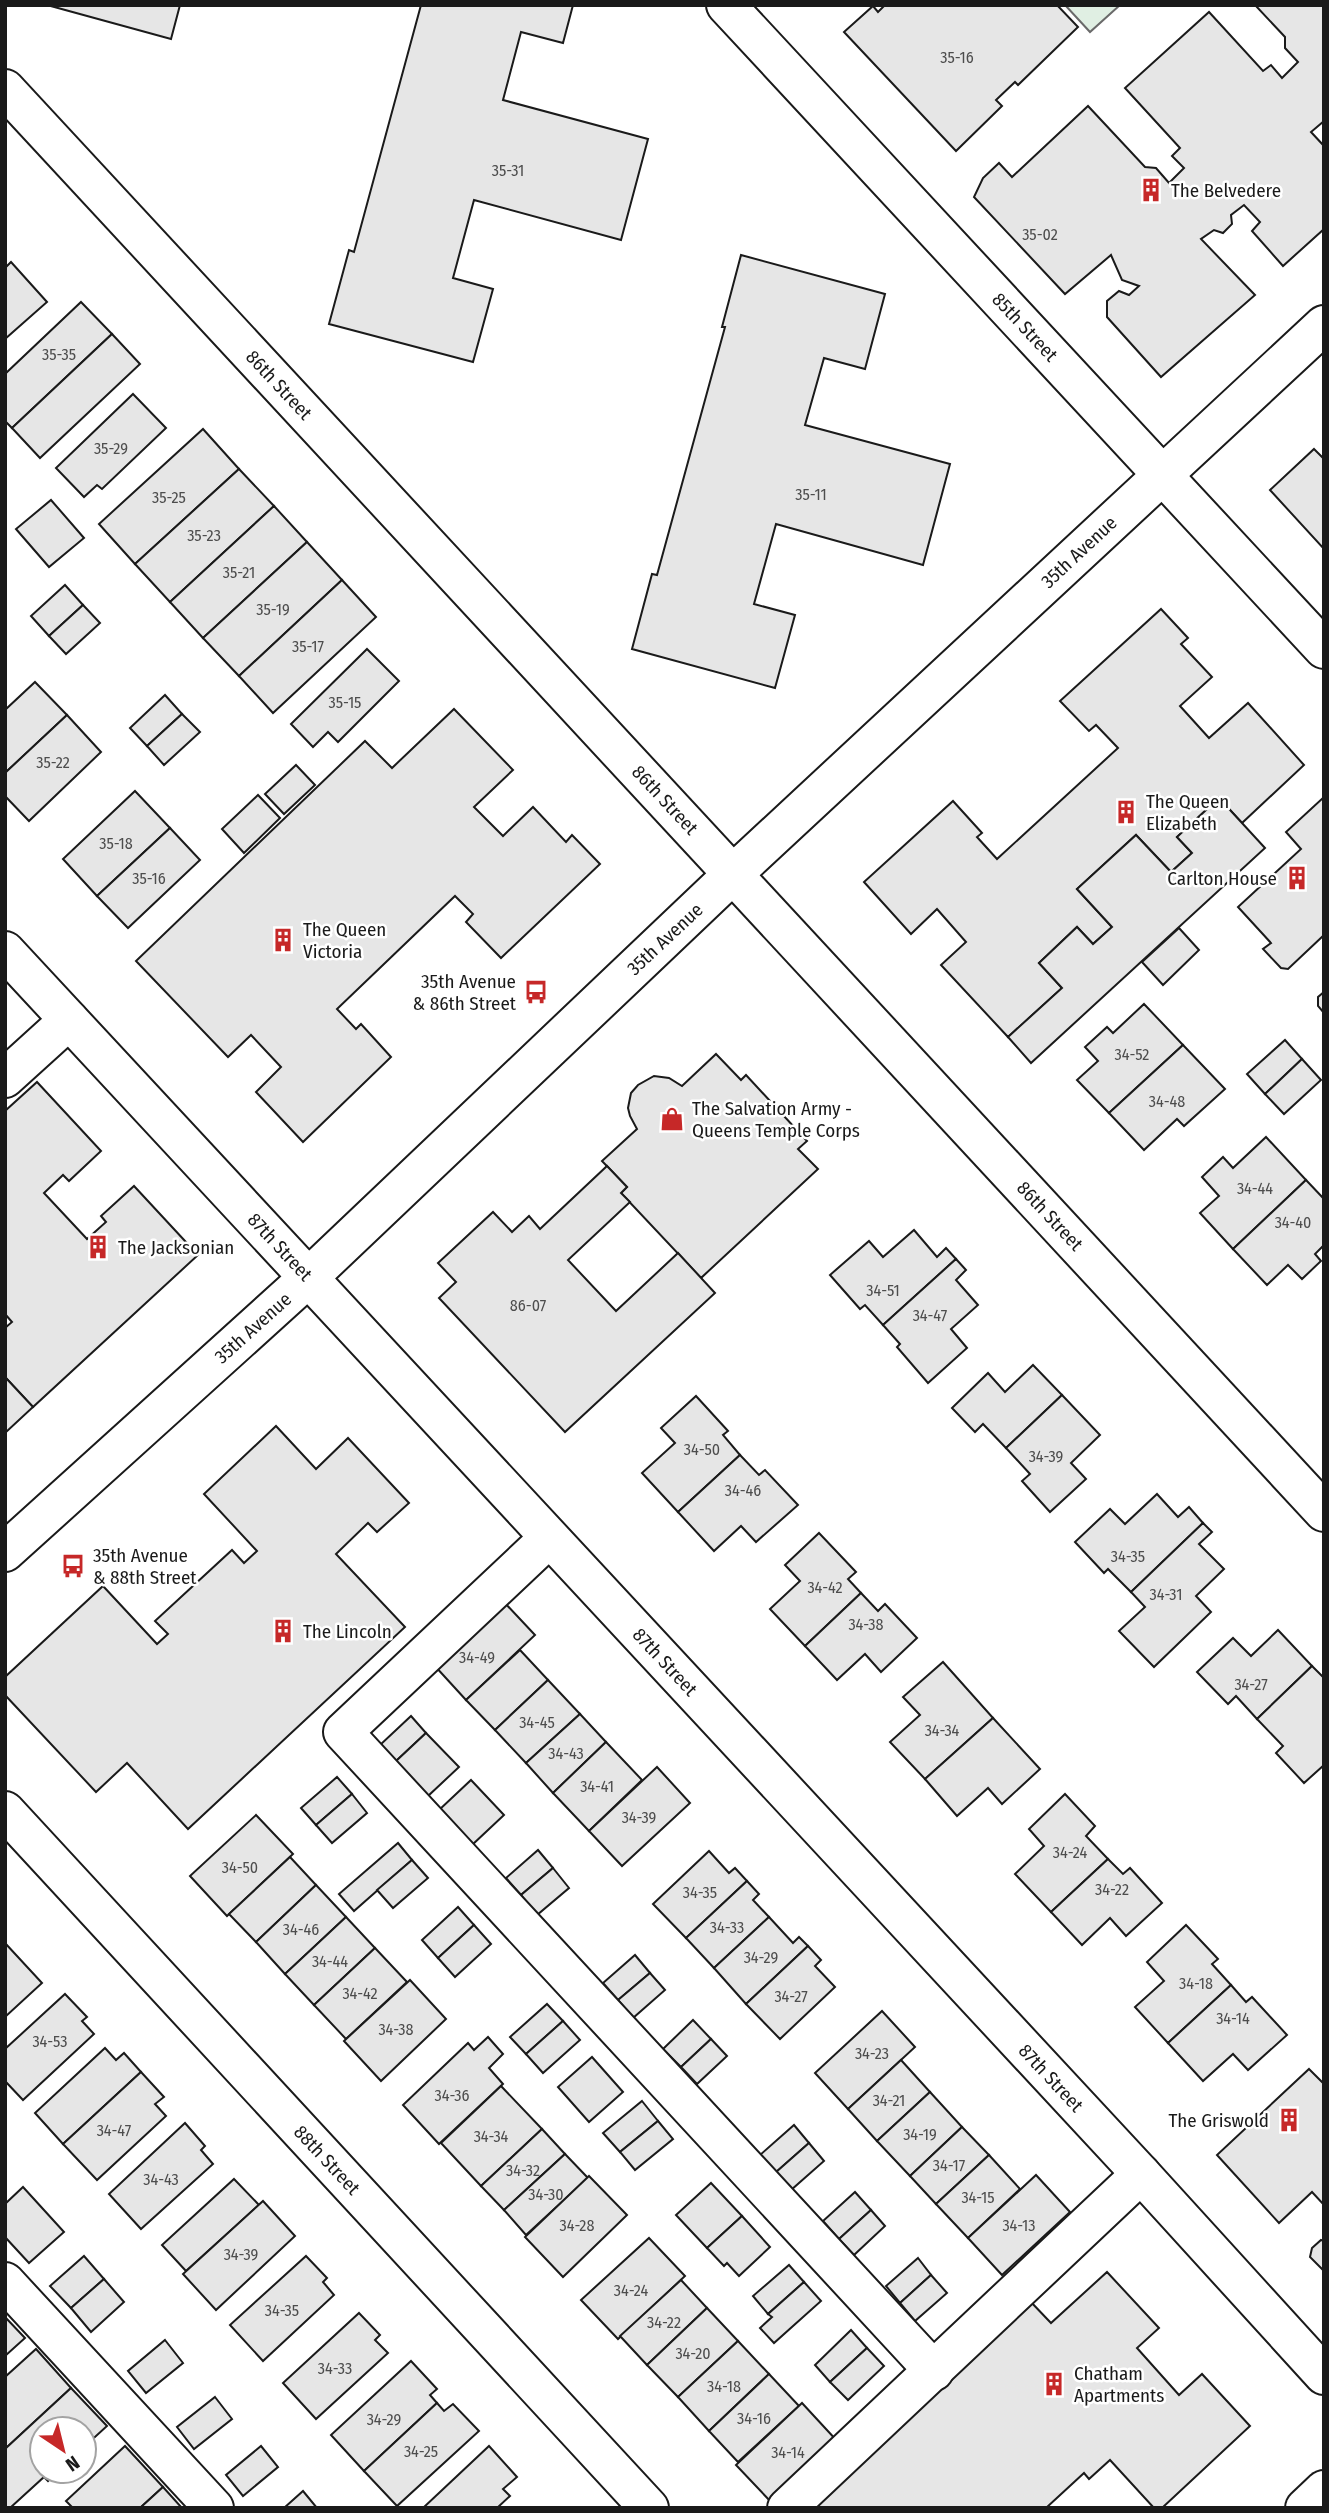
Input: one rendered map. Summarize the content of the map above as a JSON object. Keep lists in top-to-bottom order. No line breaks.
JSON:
{"streets":{"street":["85th Street","86th Street","35th Avenue","87th Street","88th Street"]},"crossings":[["85th Street","35th Avenue"],["86th Street","35th Avenue"],["35th Avenue","87th Street"]],"places":{"building":["The Belvedere","The Queen Elizabeth","Carlton House","The Queen Victoria","The Jacksonian","The Lincoln","The Griswold","Chatham Apartments"],"bus stop":["35th Avenue & 86th Street","35th Avenue & 88th Street"],"shop":["The Salvation Army - Queens Temple Corps"]},"house_numbers":["35-16","35-31","35-02","35-35","35-29","35-11","35-25","35-23","35-21","35-19","35-17","35-15","35-22","35-18","35-16","34-52","34-48","34-44","34-40","34-51","86-07","34-47","34-50","34-39","34-46","34-35","34-42","34-31","34-38","34-49","34-27","34-45","34-34","34-43","34-41","34-39","34-24","34-50","34-22","34-35","34-33","34-46","34-29","34-44","34-18","34-42","34-27","34-14","34-38","34-53","34-23","34-36","34-21","34-47","34-19","34-34","34-17","34-32","34-43","34-30","34-15","34-28","34-13","34-39","34-24","34-35","34-22","34-20","34-33","34-18","34-16","34-29","34-25","34-14"],"north":"bottom right"}
